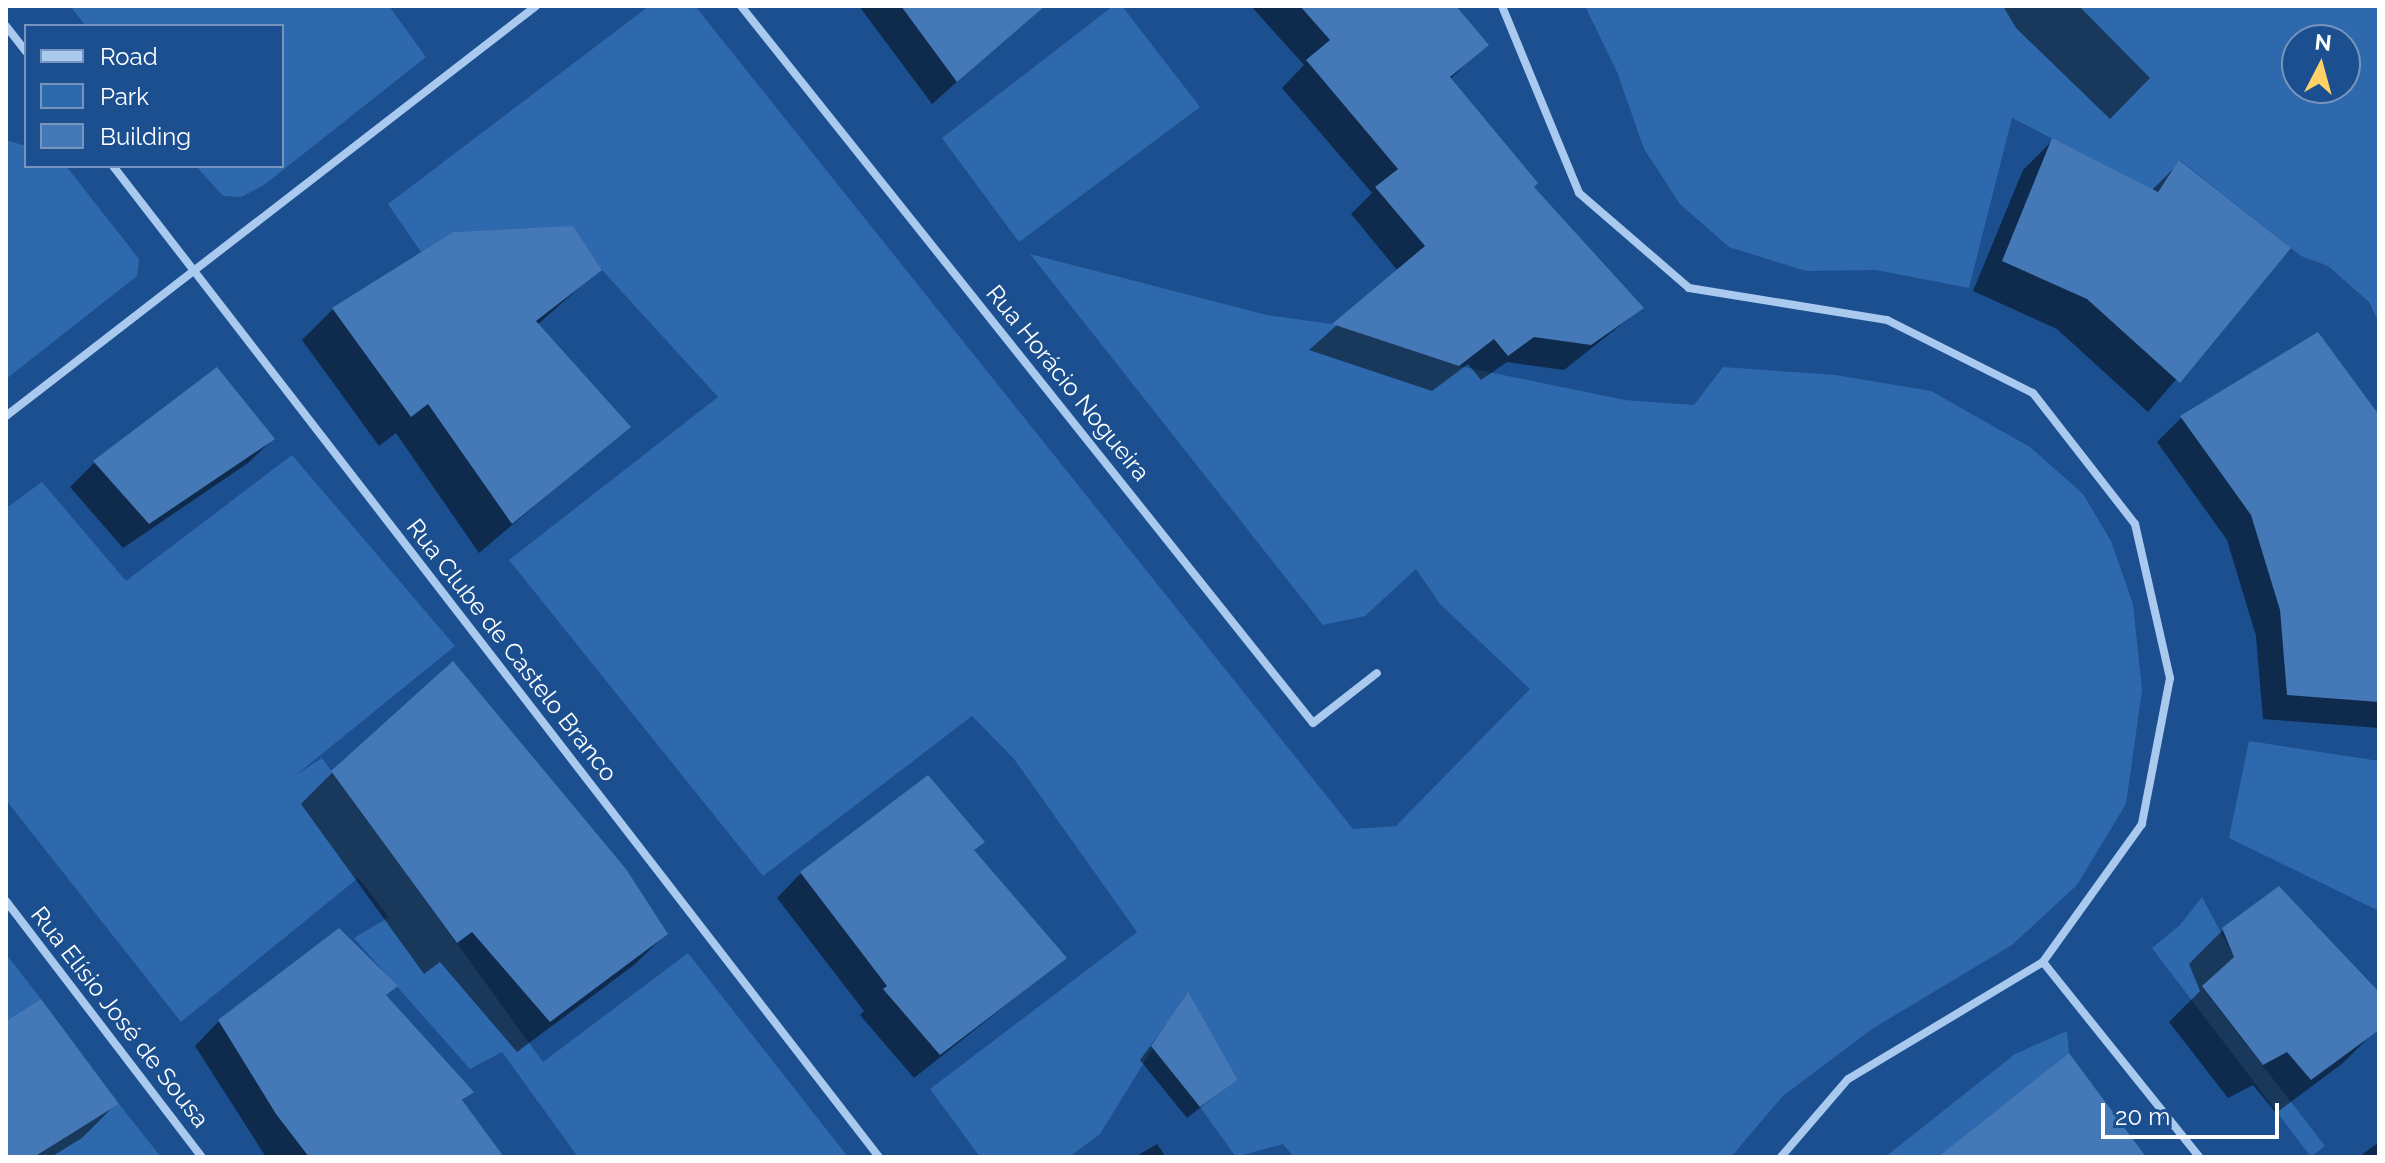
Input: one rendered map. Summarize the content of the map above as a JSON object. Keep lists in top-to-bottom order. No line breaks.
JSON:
{"streets":{"street":["Rua Horácio Nogueira","Rua Clube de Castelo Branco","Rua Elísio José de Sousa"]},"legend":["Road","Park","Building"],"scale_bar":"20 m","north":"top"}
